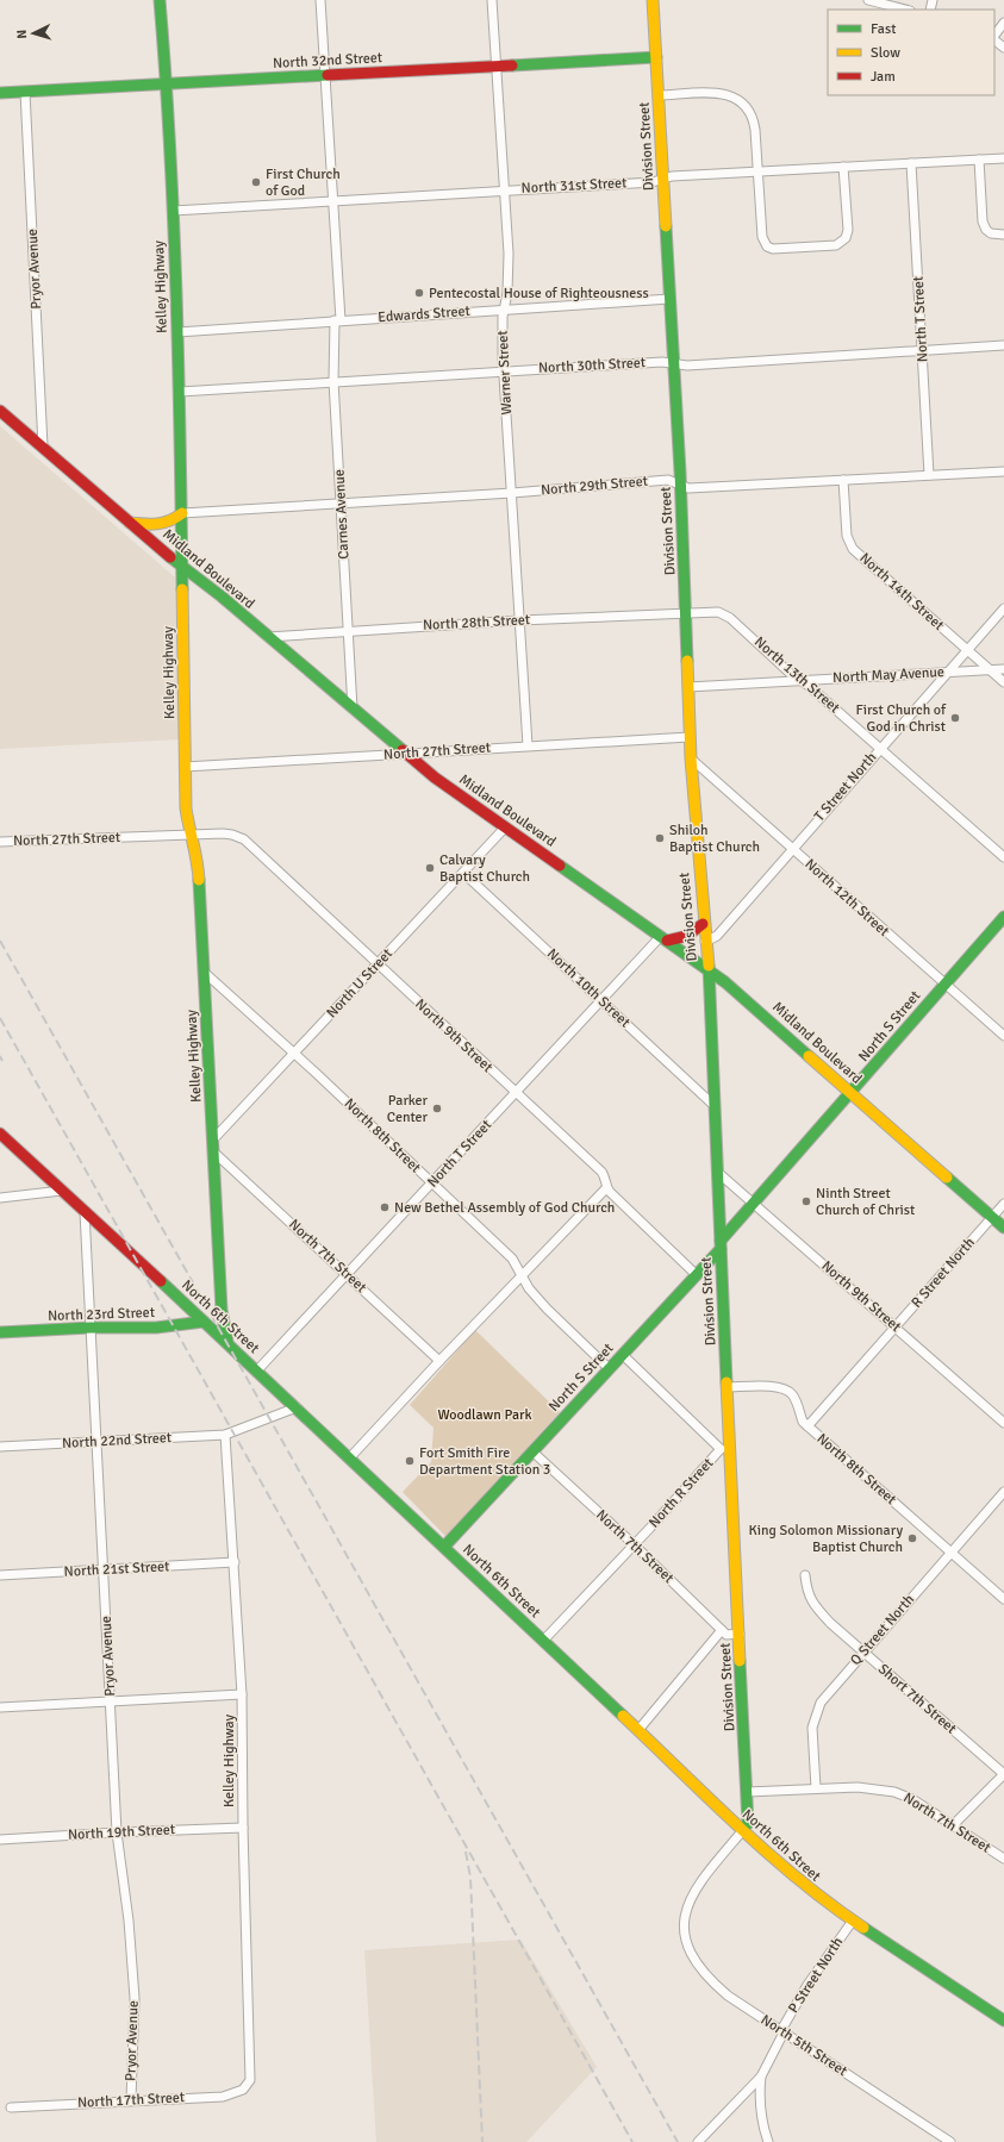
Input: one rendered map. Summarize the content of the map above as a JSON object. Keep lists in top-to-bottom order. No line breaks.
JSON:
{"streets":{"street":["North 32nd Street","Division Street","North 31st Street","Pryor Avenue","Kelley Highway","Edwards Street","North T Street","North 30th Street","Warner Street","North 29th Street","Carnes Avenue","Midland Boulevard","North 14th Street","North 28th Street","North 13th Street","North May Avenue","North 27th Street","T Street North","North 12th Street","North U Street","North 10th Street","North S Street","North 9th Street","North 8th Street","North 7th Street","R Street North","North 23rd Street","North 6th Street","North 22nd Street","North R Street","North 21st Street","Q Street North","Short 7th Street","North 19th Street","P Street North","North 5th Street","North 17th Street"]},"crossings":[["North 32nd Street","Division Street"],["North 32nd Street","Pryor Avenue"],["North 32nd Street","Kelley Highway"],["North 32nd Street","Warner Street"],["North 32nd Street","Carnes Avenue"],["Division Street","North 31st Street"],["Division Street","Edwards Street"],["Division Street","North 30th Street"],["Division Street","North 29th Street"],["Division Street","Midland Boulevard"],["Division Street","North 28th Street"],["Division Street","North 13th Street"],["Division Street","North May Avenue"],["Division Street","North 27th Street"],["Division Street","T Street North"],["Division Street","North 12th Street"],["Division Street","North 10th Street"],["Division Street","North S Street"],["Division Street","North 9th Street"],["Division Street","North 8th Street"],["Division Street","North 7th Street"],["Division Street","North 6th Street"],["Division Street","North R Street"],["Division Street","North 5th Street"],["North 31st Street","Kelley Highway"],["North 31st Street","North T Street"],["North 31st Street","Warner Street"],["North 31st Street","Carnes Avenue"],["Pryor Avenue","Midland Boulevard"],["Pryor Avenue","North 23rd Street"],["Pryor Avenue","North 6th Street"],["Pryor Avenue","North 22nd Street"],["Pryor Avenue","North 21st Street"],["Pryor Avenue","North 19th Street"],["Pryor Avenue","North 17th Street"],["Kelley Highway","Edwards Street"],["Kelley Highway","North 30th Street"],["Kelley Highway","North 29th Street"],["Kelley Highway","Midland Boulevard"],["Kelley Highway","North 27th Street"],["Kelley Highway","North U Street"],["Kelley Highway","North 9th Street"],["Kelley Highway","North 8th Street"],["Kelley Highway","North 7th Street"],["Kelley Highway","North 6th Street"],["Kelley Highway","North 22nd Street"],["Kelley Highway","North 21st Street"],["Kelley Highway","North 19th Street"],["Kelley Highway","North 17th Street"],["Edwards Street","Warner Street"],["Edwards Street","Carnes Avenue"],["North T Street","North 30th Street"],["North T Street","North 29th Street"],["North T Street","Midland Boulevard"],["North T Street","North 10th Street"],["North T Street","North 9th Street"],["North T Street","North 8th Street"],["North T Street","North 7th Street"],["North T Street","North 6th Street"],["North 30th Street","Warner Street"],["North 30th Street","Carnes Avenue"],["Warner Street","North 29th Street"],["Warner Street","North 28th Street"],["Warner Street","North 27th Street"],["North 29th Street","Carnes Avenue"],["North 29th Street","North 14th Street"],["Carnes Avenue","Midland Boulevard"],["Carnes Avenue","North 28th Street"],["Midland Boulevard","North 28th Street"],["Midland Boulevard","North 27th Street"],["Midland Boulevard","North U Street"],["Midland Boulevard","North S Street"],["Midland Boulevard","R Street North"],["North 14th Street","North May Avenue"],["North 14th Street","T Street North"],["North 28th Street","North 13th Street"],["North 13th Street","North May Avenue"],["North 13th Street","T Street North"],["North May Avenue","T Street North"],["North 27th Street","North 9th Street"],["T Street North","North 12th Street"],["North 12th Street","North S Street"],["North U Street","North 10th Street"],["North U Street","North 9th Street"],["North U Street","North 8th Street"],["North S Street","North 9th Street"],["North S Street","North 8th Street"],["North S Street","North 7th Street"],["North S Street","North 6th Street"],["North 9th Street","R Street North"],["North 8th Street","R Street North"],["North 8th Street","Q Street North"],["North 7th Street","North R Street"],["North 7th Street","Q Street North"],["North 23rd Street","North 6th Street"],["North 6th Street","North 22nd Street"],["North 6th Street","North R Street"],["North 6th Street","P Street North"],["North 6th Street","North 5th Street"],["Q Street North","Short 7th Street"],["P Street North","North 5th Street"]],"parks":["Woodlawn Park"],"places":["First Church of God","Pentecostal House of Righteousness","First Church of God in Christ","Shiloh Baptist Church","Calvary Baptist Church","Parker Center","Ninth Street Church of Christ","New Bethel Assembly of God Church","Fort Smith Fire Department Station 3","King Solomon Missionary Baptist Church"],"legend":["Fast","Slow","Jam"],"north":"left"}
